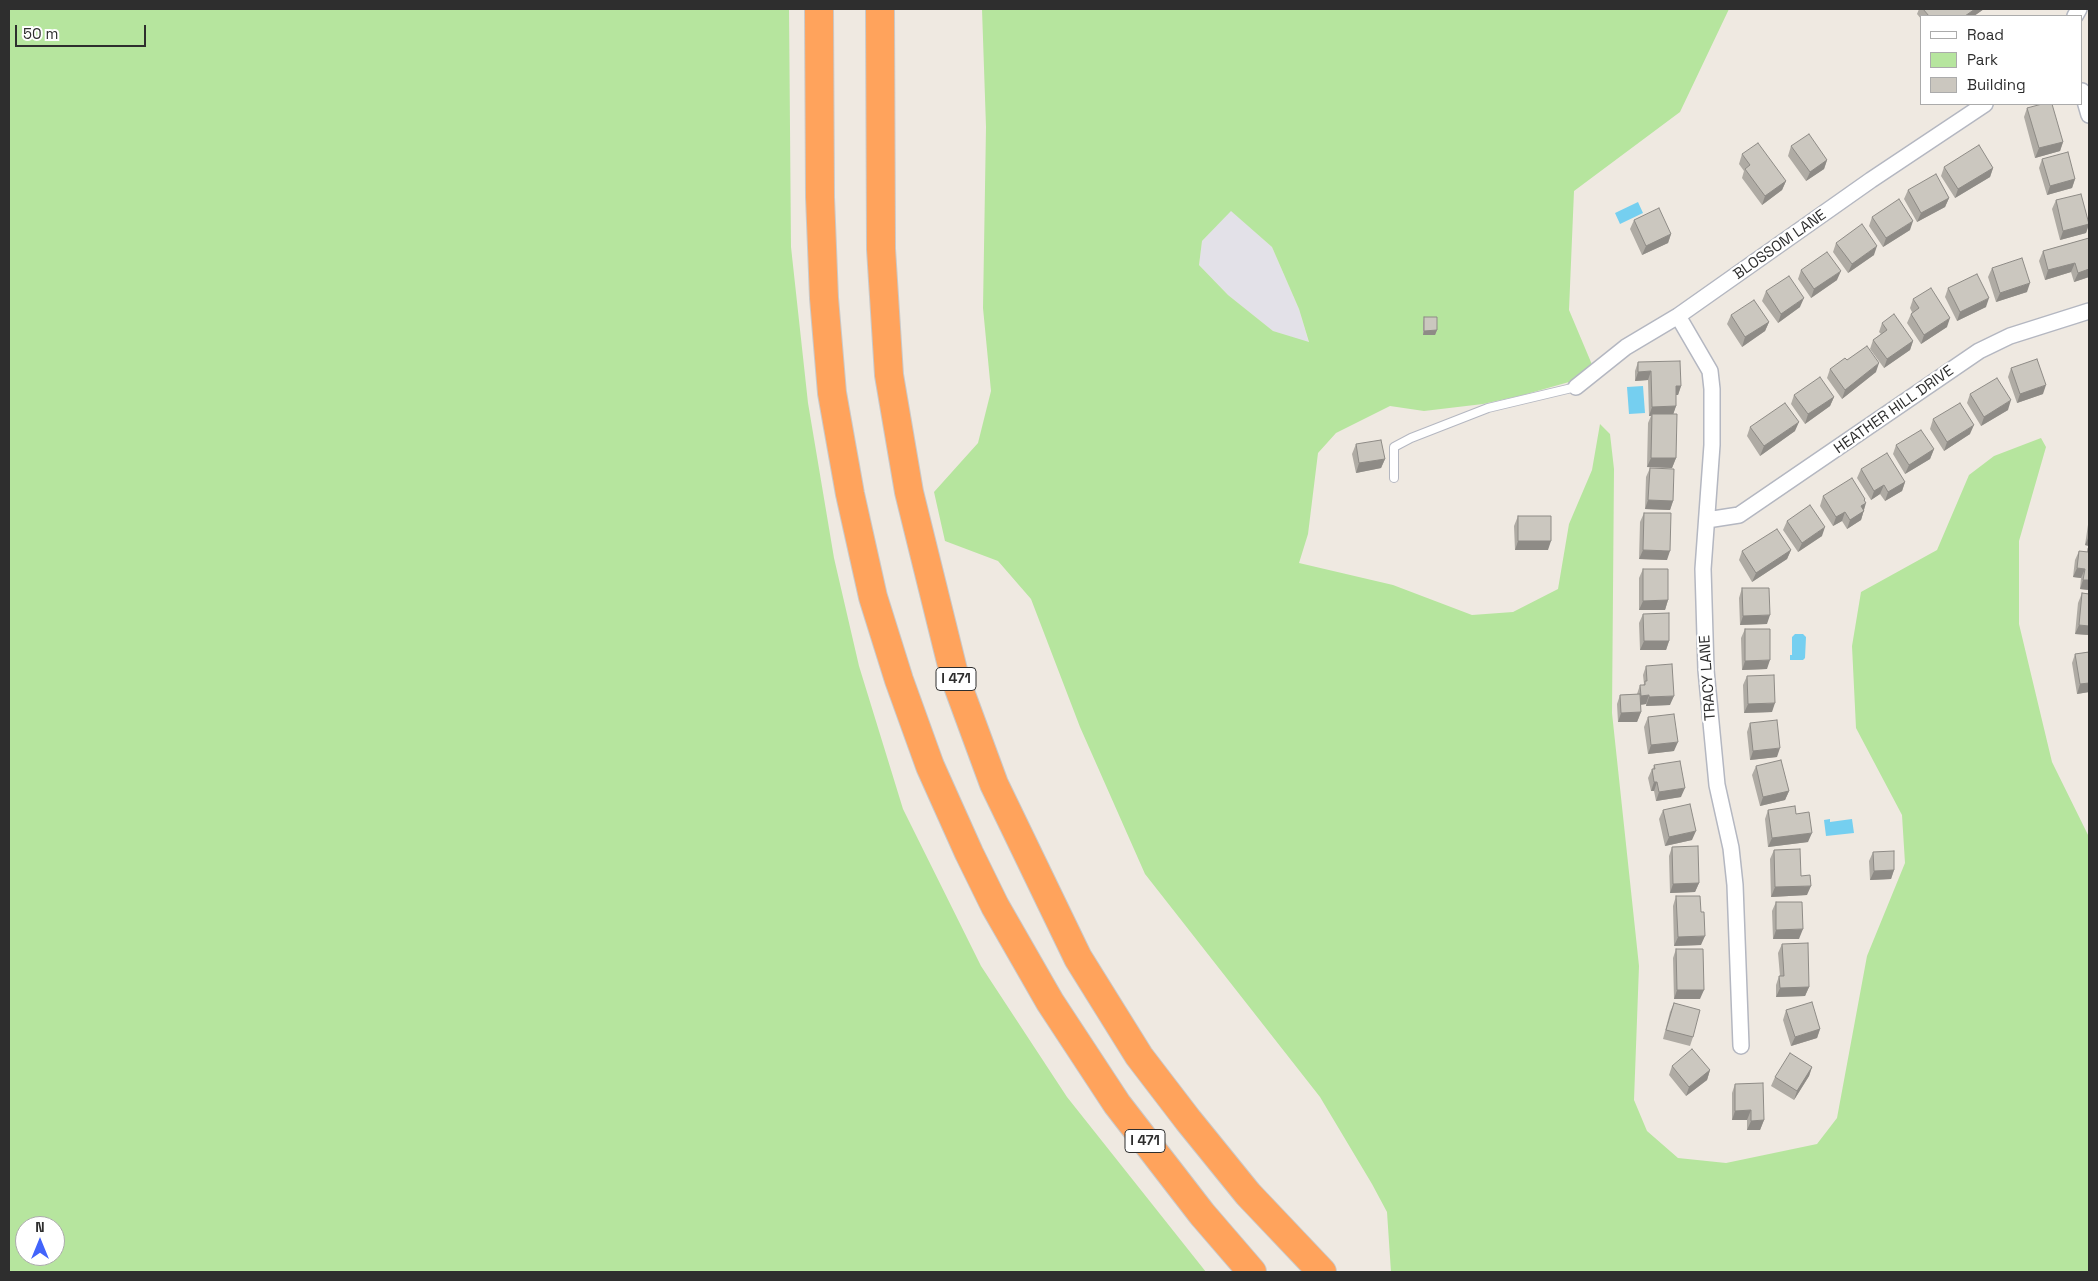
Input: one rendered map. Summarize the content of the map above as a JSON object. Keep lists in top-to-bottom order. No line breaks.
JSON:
{"streets":{"highway":["I 471"],"street":["BLOSSOM LANE","HEATHER HILL DRIVE","TRACY LANE"]},"crossings":[["BLOSSOM LANE","TRACY LANE"],["HEATHER HILL DRIVE","TRACY LANE"]],"legend":["Road","Park","Building"],"scale_bar":"50 m","north":"top"}
